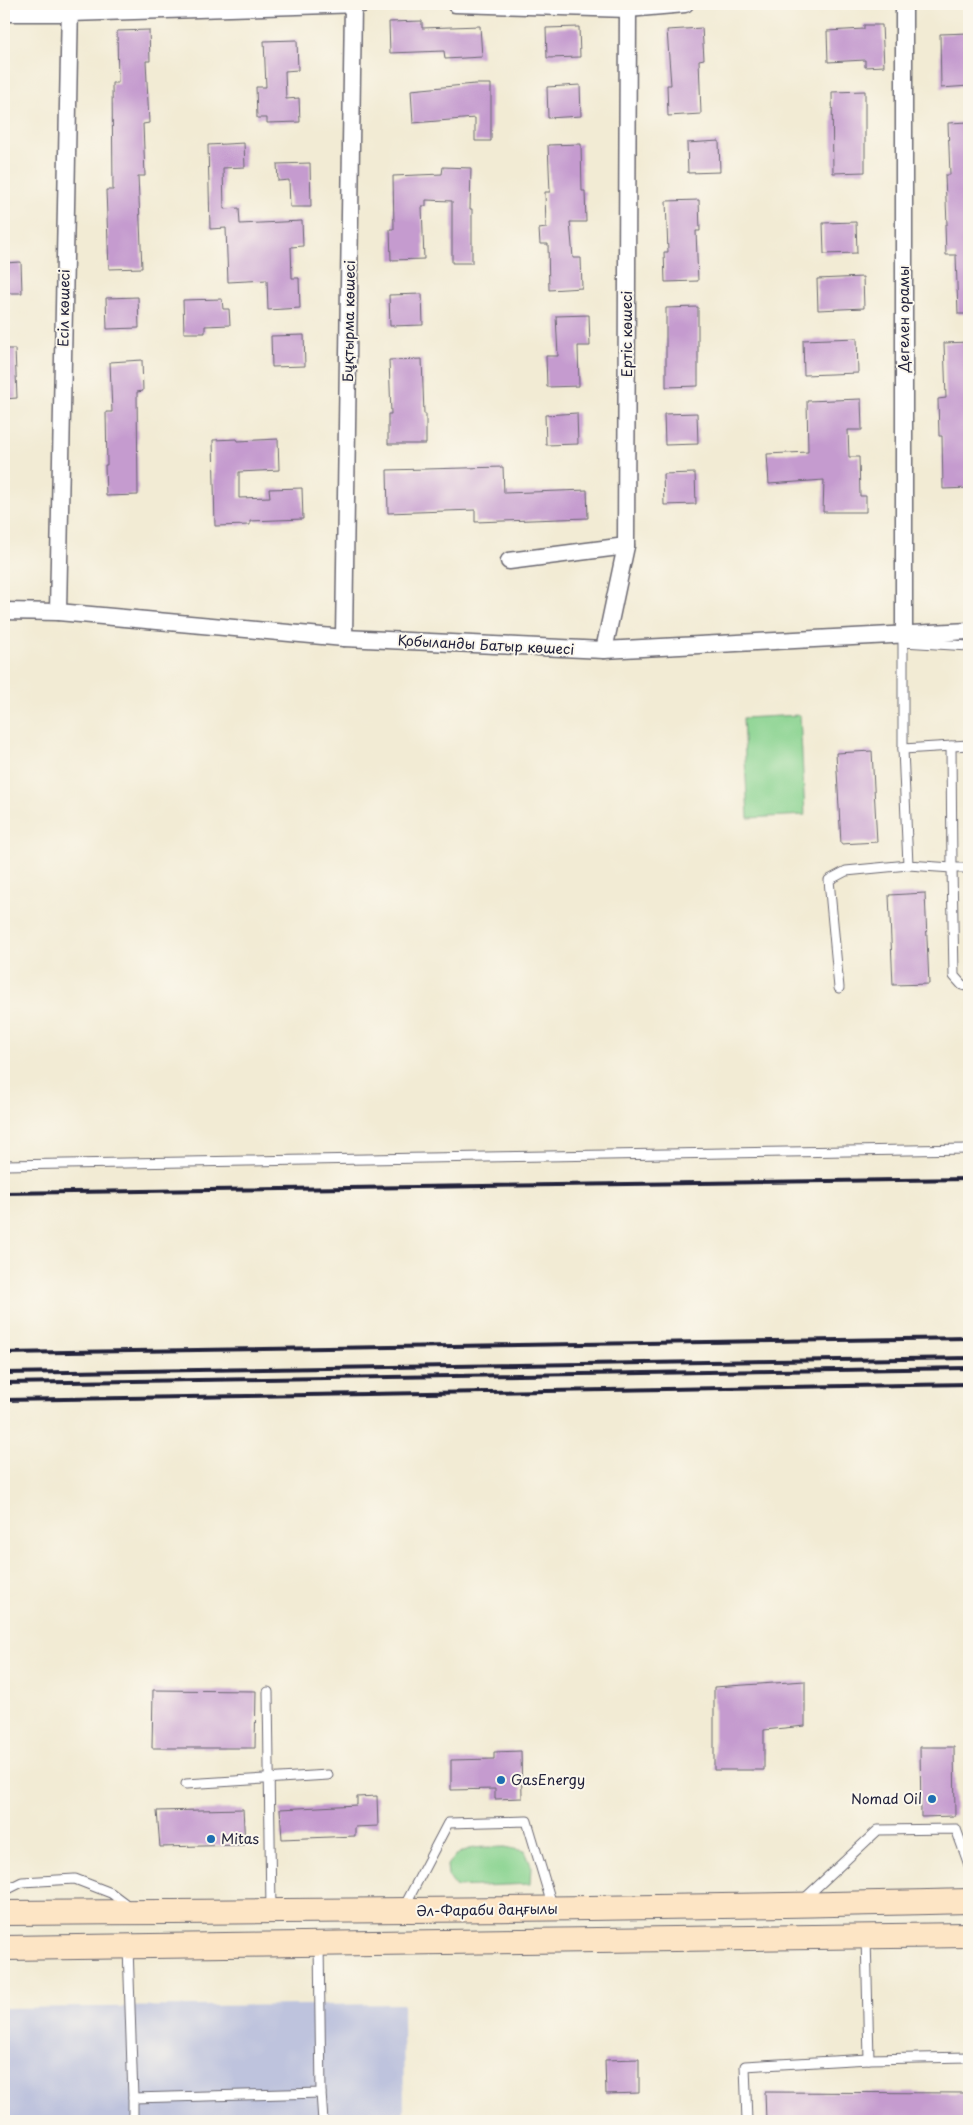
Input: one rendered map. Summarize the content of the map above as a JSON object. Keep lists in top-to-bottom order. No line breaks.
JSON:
{"streets":{"main road":["Әл-Фараби даңғылы"],"street":["Есіл көшесі","Дегелен орамы","Бұқтырма көшесі","Ертіс көшесі","Қобыланды Батыр көшесі"]},"crossings":[["Есіл көшесі","Қобыланды Батыр көшесі"],["Дегелен орамы","Қобыланды Батыр көшесі"],["Бұқтырма көшесі","Қобыланды Батыр көшесі"],["Ертіс көшесі","Қобыланды Батыр көшесі"]],"places":["GasEnergy","Nomad Oil","Mitas"]}
